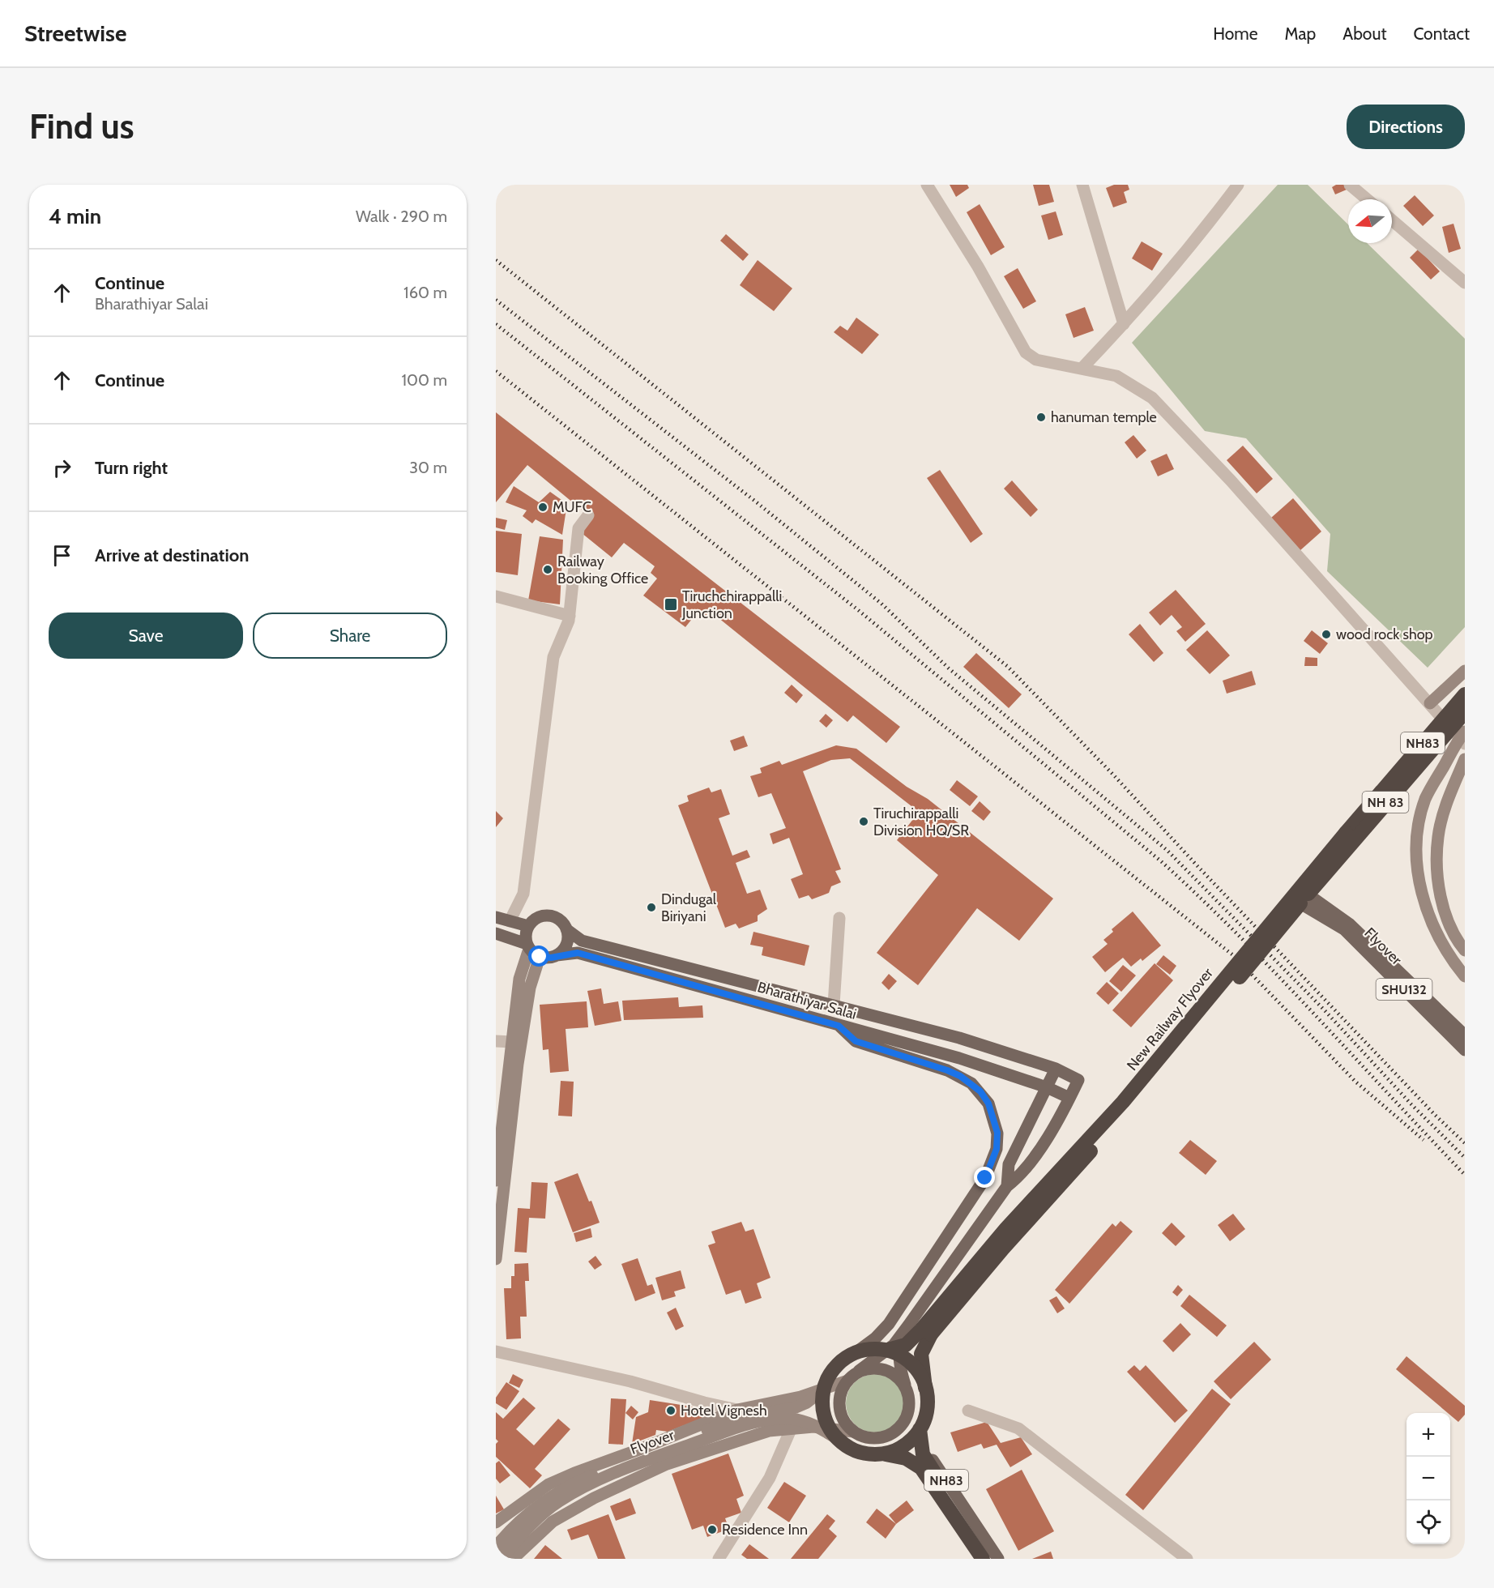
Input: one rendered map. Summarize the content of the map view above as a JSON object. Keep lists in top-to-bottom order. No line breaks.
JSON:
{"streets":{"highway":["NH83","NH 83","New Railway Flyover"],"main road":["Flyover","SHU132","Bharathiyar Salai"]},"crossings":[["NH83","Flyover"],["NH83","New Railway Flyover"],["Flyover","New Railway Flyover"]],"places":{"other":["hanuman temple","MUFC","Railway Booking Office","wood rock shop","Tiruchirappalli Division HQ/SR","Dindugal Biriyani","Hotel Vignesh","Residence Inn"],"transit":["Tiruchchirappalli Junction"]},"north":"left","page":{"header":"Streetwise","nav":["Home","Map","About","Contact"],"buttons":["Directions",["Save","Share"]],"title":"Find us","heading":["4 min","Walk · 290 m"],"list":[["Continue","Bharathiyar Salai","160 m"],["Continue","100 m"],["Turn right","30 m"],"Arrive at destination"],"map_buttons":["+","−"]}}
